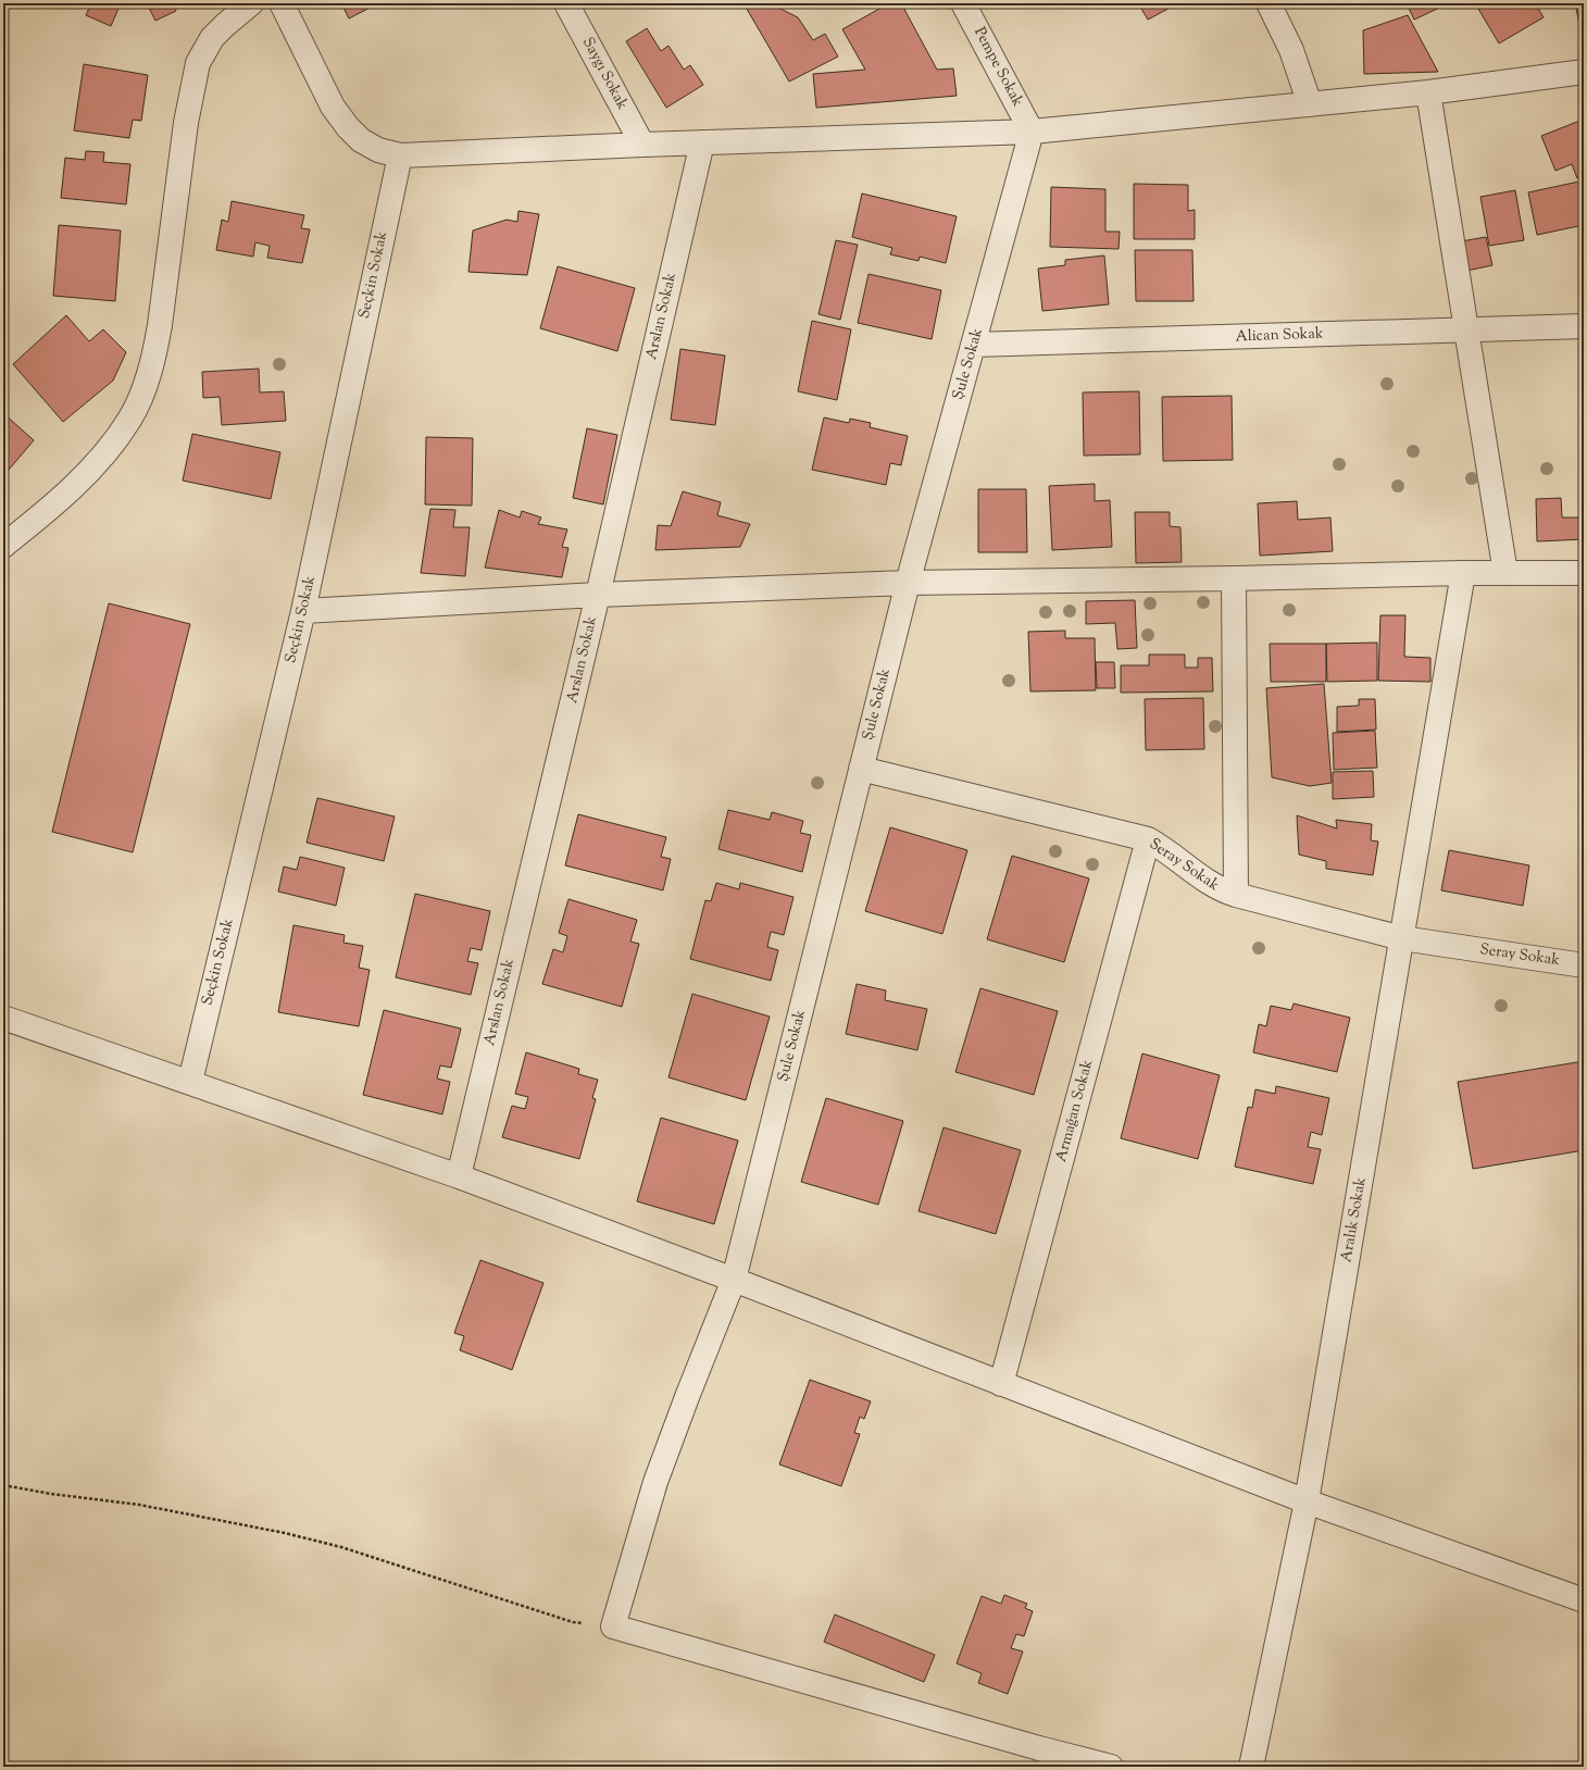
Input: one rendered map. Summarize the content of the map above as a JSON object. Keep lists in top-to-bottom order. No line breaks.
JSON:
{"streets":{"street":["Pempe Sokak","Saygı Sokak","Seçkin Sokak","Arslan Sokak","Alican Sokak","Şule Sokak","Seray Sokak","Armağan Sokak","Aralık Sokak"]},"crossings":[["Pempe Sokak","Şule Sokak"],["Alican Sokak","Şule Sokak"],["Şule Sokak","Seray Sokak"],["Seray Sokak","Armağan Sokak"],["Seray Sokak","Aralık Sokak"]]}
